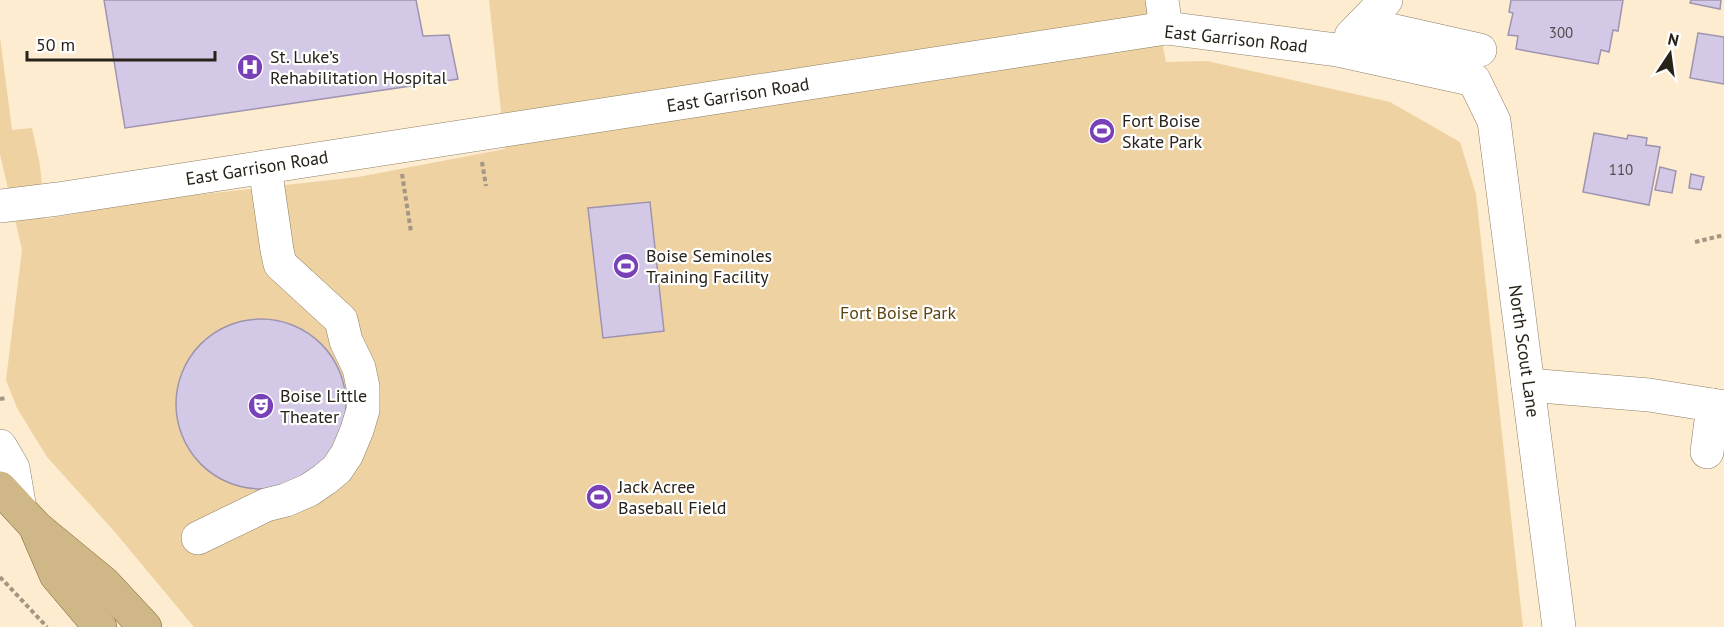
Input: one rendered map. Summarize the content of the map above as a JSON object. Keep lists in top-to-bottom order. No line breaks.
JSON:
{"streets":{"street":["East Garrison Road","North Scout Lane"]},"crossings":[["East Garrison Road","North Scout Lane"]],"parks":["Fort Boise Park"],"places":{"hospital":["St. Luke’s Rehabilitation Hospital"],"sports":["Fort Boise Skate Park","Boise Seminoles Training Facility","Jack Acree Baseball Field"],"theatre":["Boise Little Theater"]},"house_numbers":["300","110"],"scale_bar":"50 m","north":"top"}
